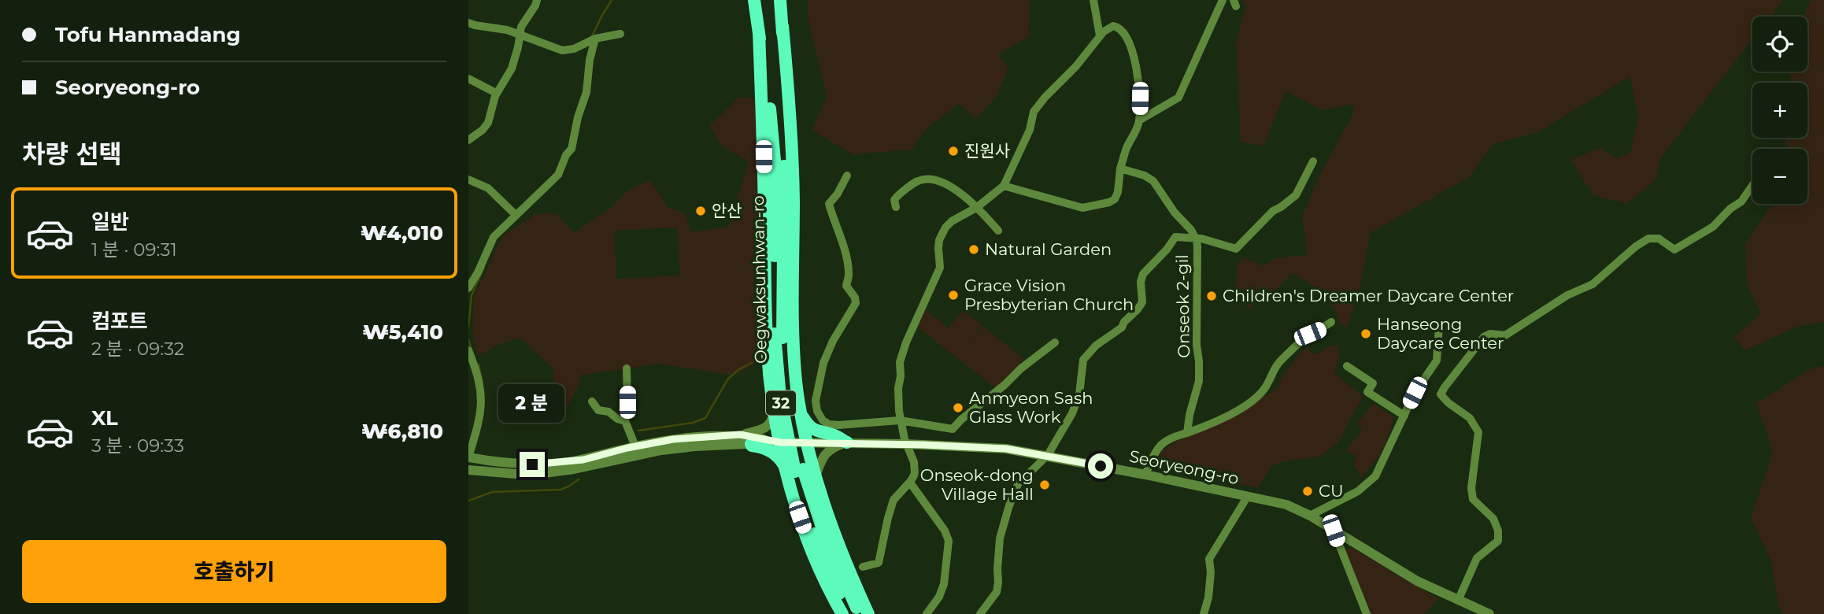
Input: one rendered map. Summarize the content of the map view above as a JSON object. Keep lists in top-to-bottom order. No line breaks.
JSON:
{"streets":{"highway":["Oegwaksunhwan-ro","32"],"street":["Onseok 2-gil","Seoryeong-ro"]},"places":["진원사","안산","Natural Garden","Grace Vision Presbyterian Church","Children's Dreamer Daycare Center","Hanseong Daycare Center","Anmyeon Sash Glass Work","Onseok-dong Village Hall","CU"],"page":{"banner":["Tofu Hanmadang","Seoryeong-ro"],"map_buttons":["+","−"],"heading":"차량 선택","list":[{"name":"일반","note":"1 분 · 09:31","value":"₩4,010"},{"name":"컴포트","note":"2 분 · 09:32","value":"₩5,410"},{"name":"XL","note":"3 분 · 09:33","value":"₩6,810"}],"bubble":"2 분","buttons":"호출하기"}}
